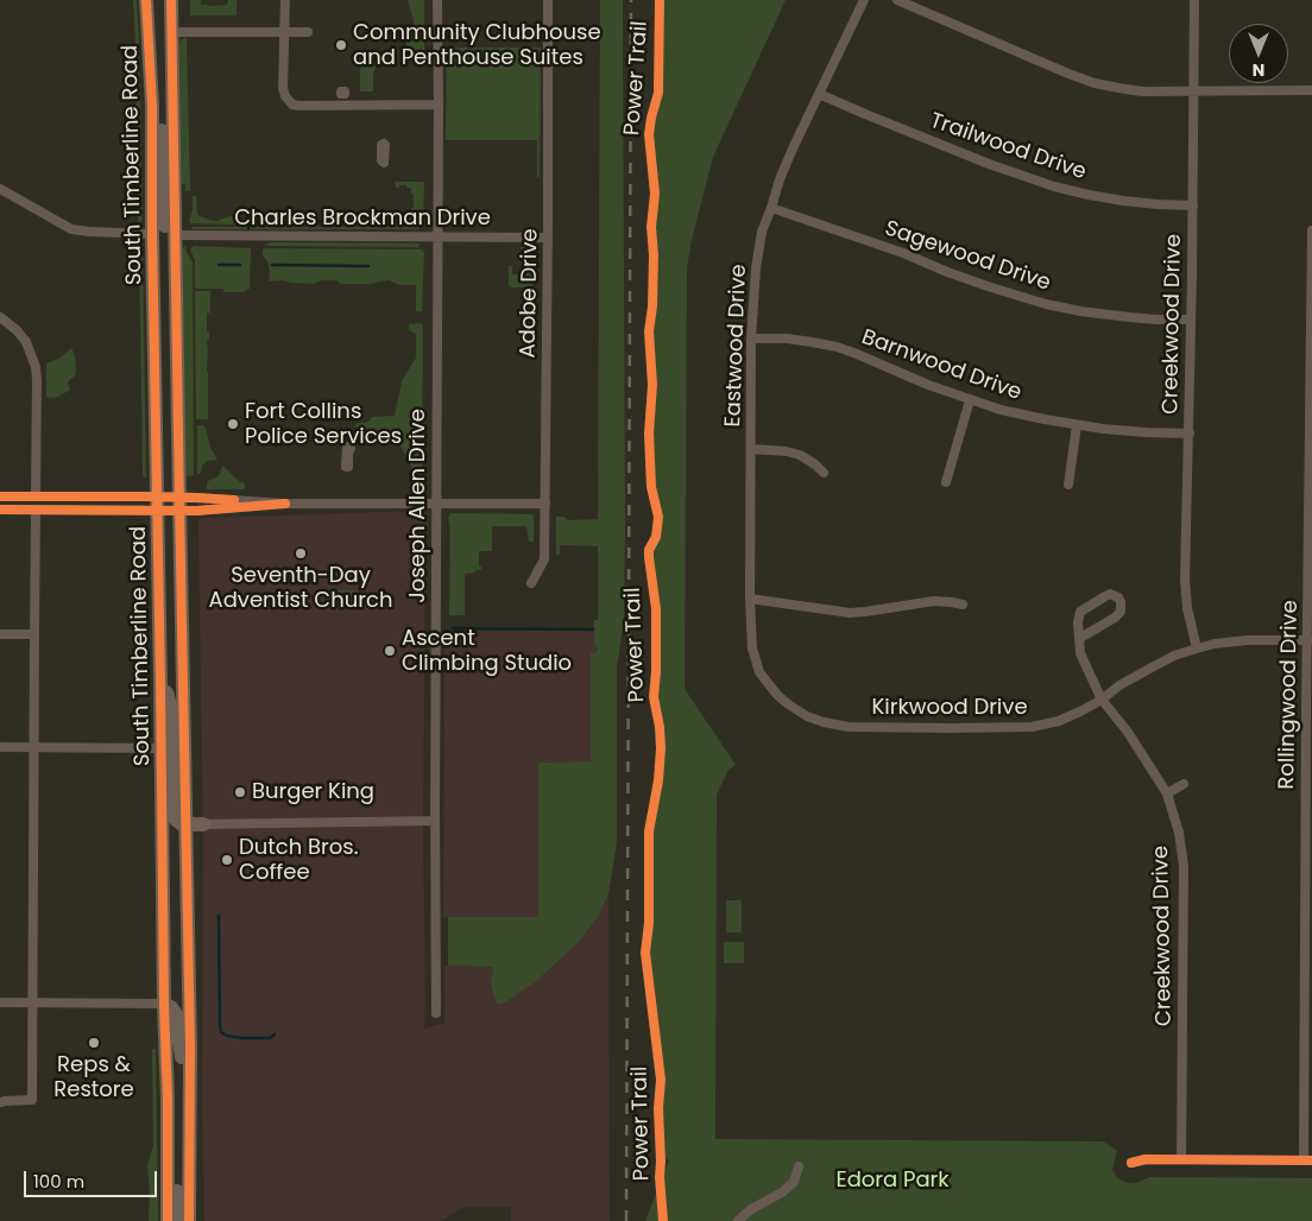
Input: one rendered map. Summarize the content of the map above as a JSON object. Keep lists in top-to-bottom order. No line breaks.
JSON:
{"streets":{"main road":["South Timberline Road"],"street":["Trailwood Drive","Charles Brockman Drive","Sagewood Drive","Adobe Drive","Creekwood Drive","Eastwood Drive","Barnwood Drive","Joseph Allen Drive","Rollingwood Drive","Kirkwood Drive"],"cycle path":["Power Trail"]},"crossings":[["Trailwood Drive","Creekwood Drive"],["Trailwood Drive","Eastwood Drive"],["South Timberline Road","Charles Brockman Drive"],["Charles Brockman Drive","Adobe Drive"],["Charles Brockman Drive","Joseph Allen Drive"],["Sagewood Drive","Creekwood Drive"],["Sagewood Drive","Eastwood Drive"],["Creekwood Drive","Barnwood Drive"],["Creekwood Drive","Kirkwood Drive"],["Eastwood Drive","Barnwood Drive"],["Eastwood Drive","Kirkwood Drive"],["Rollingwood Drive","Kirkwood Drive"]],"parks":["Edora Park"],"places":["Community Clubhouse and Penthouse Suites","Fort Collins Police Services","Seventh-Day Adventist Church","Ascent Climbing Studio","Burger King","Dutch Bros. Coffee","Reps & Restore"],"scale_bar":"100 m","north":"bottom"}
